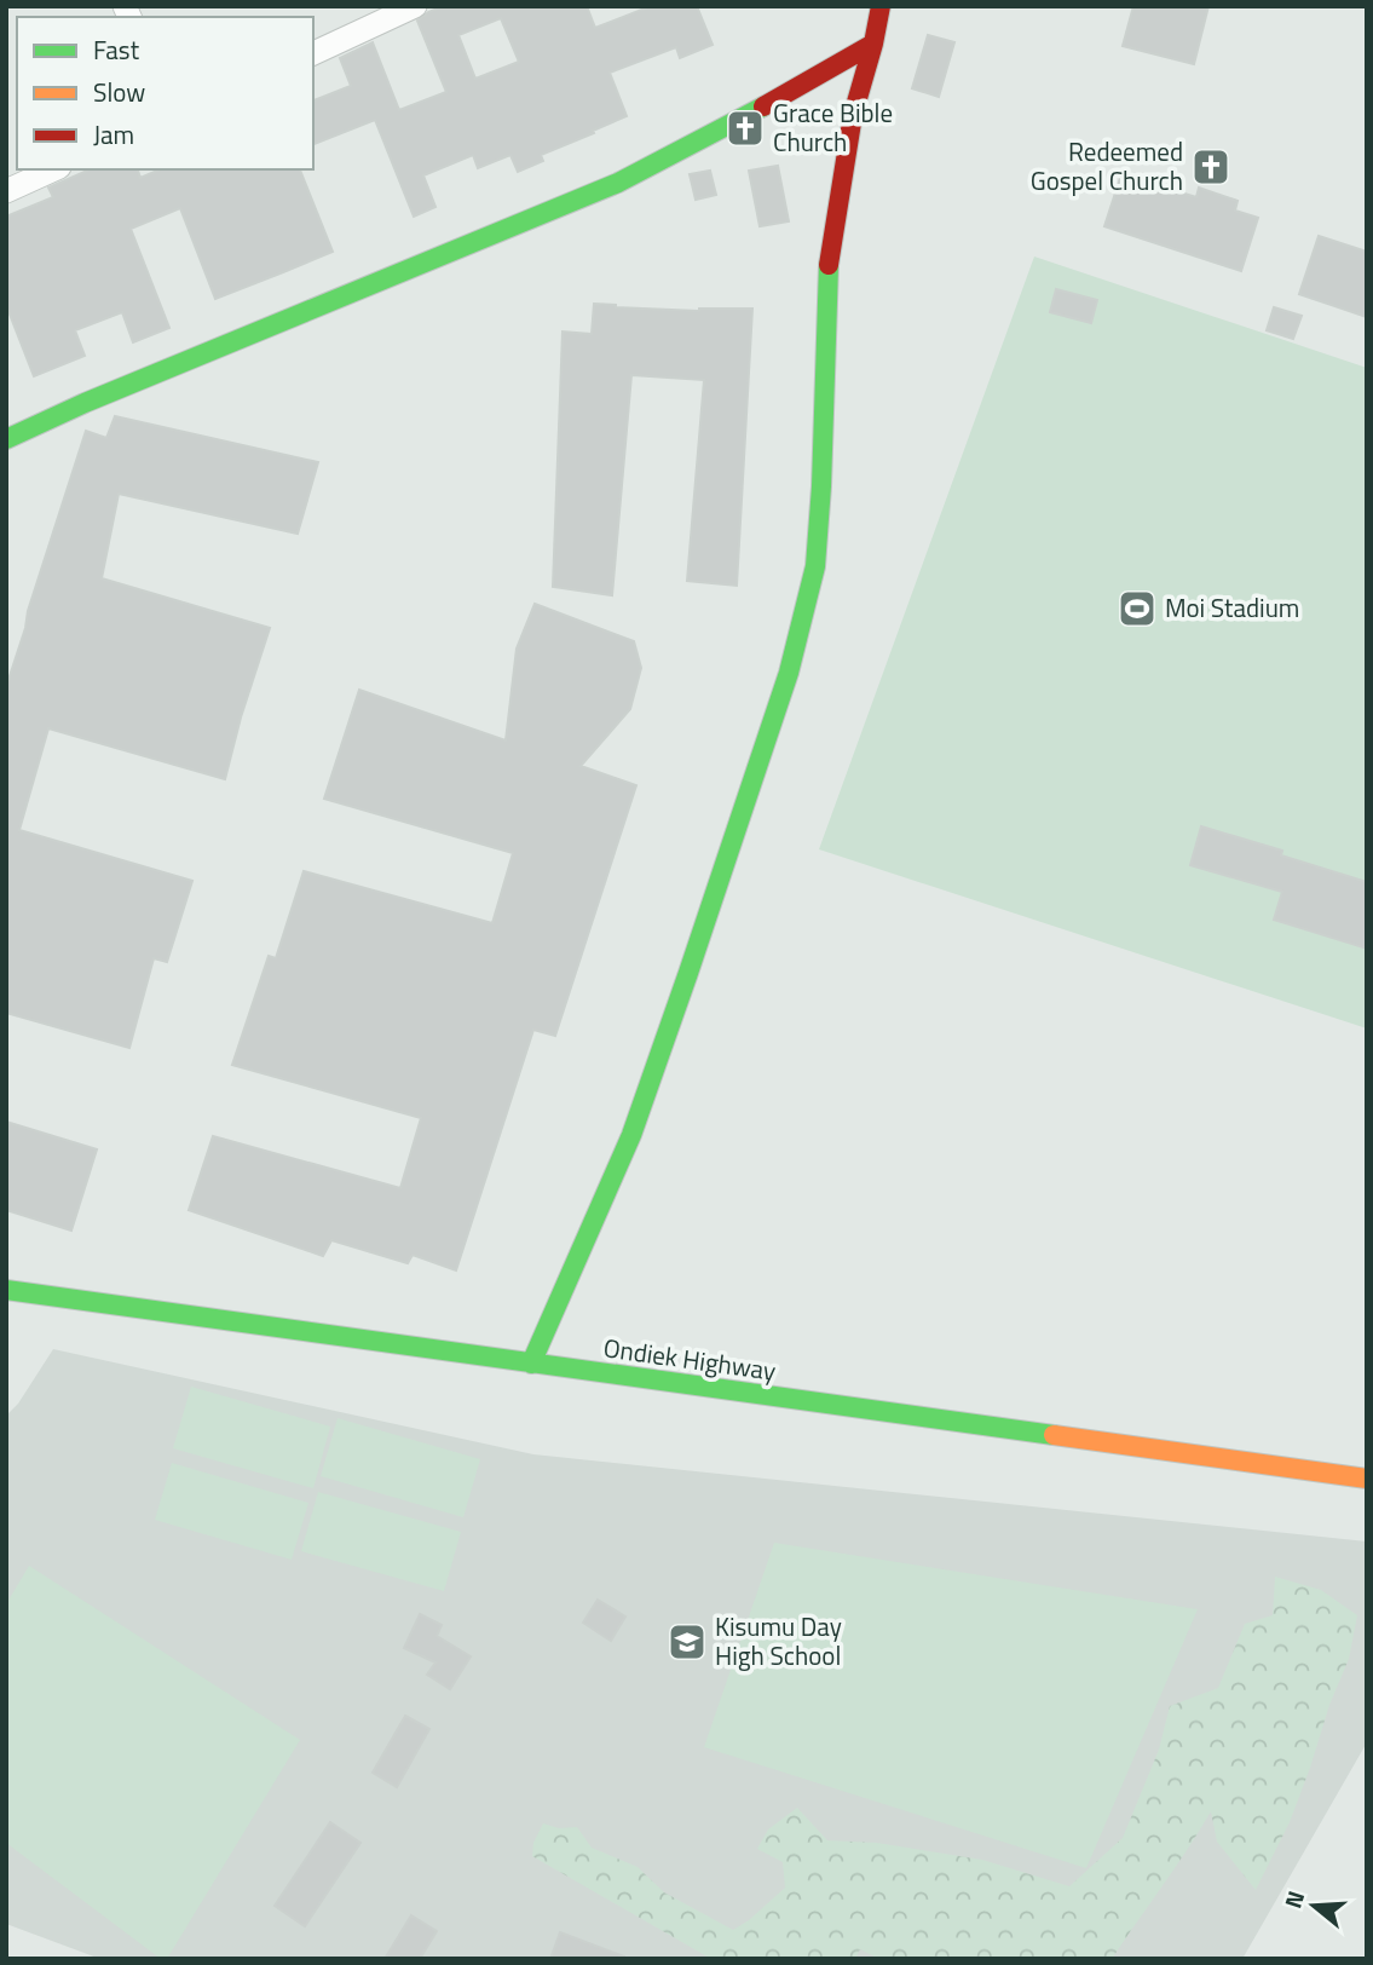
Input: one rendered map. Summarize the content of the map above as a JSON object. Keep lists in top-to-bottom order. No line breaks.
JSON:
{"streets":{"street":["Ondiek Highway"]},"places":{"church":["Grace Bible Church","Redeemed Gospel Church"],"sports":["Moi Stadium"],"school or university":["Kisumu Day High School"]},"legend":["Fast","Slow","Jam"],"north":"left"}
